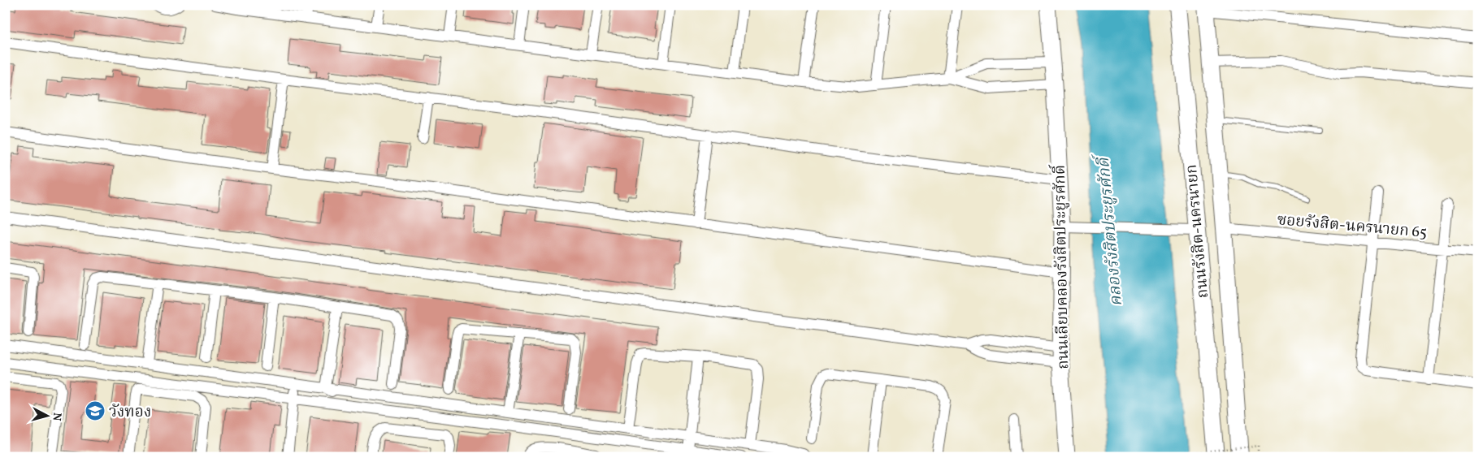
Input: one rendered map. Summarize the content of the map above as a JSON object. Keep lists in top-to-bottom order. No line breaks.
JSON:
{"streets":{"main road":["ถนนรังสิต-นครนายก"],"street":["ซอยรังสิต-นครนายก 65","ถนนเลียบคลองรังสิตประยูรศักดิ์"]},"crossings":[["ซอยรังสิต-นครนายก 65","ถนนรังสิต-นครนายก"]],"water":["คลองรังสิตประยูรศักดิ์"],"places":{"school or university":["วังทอง"]},"north":"right"}
